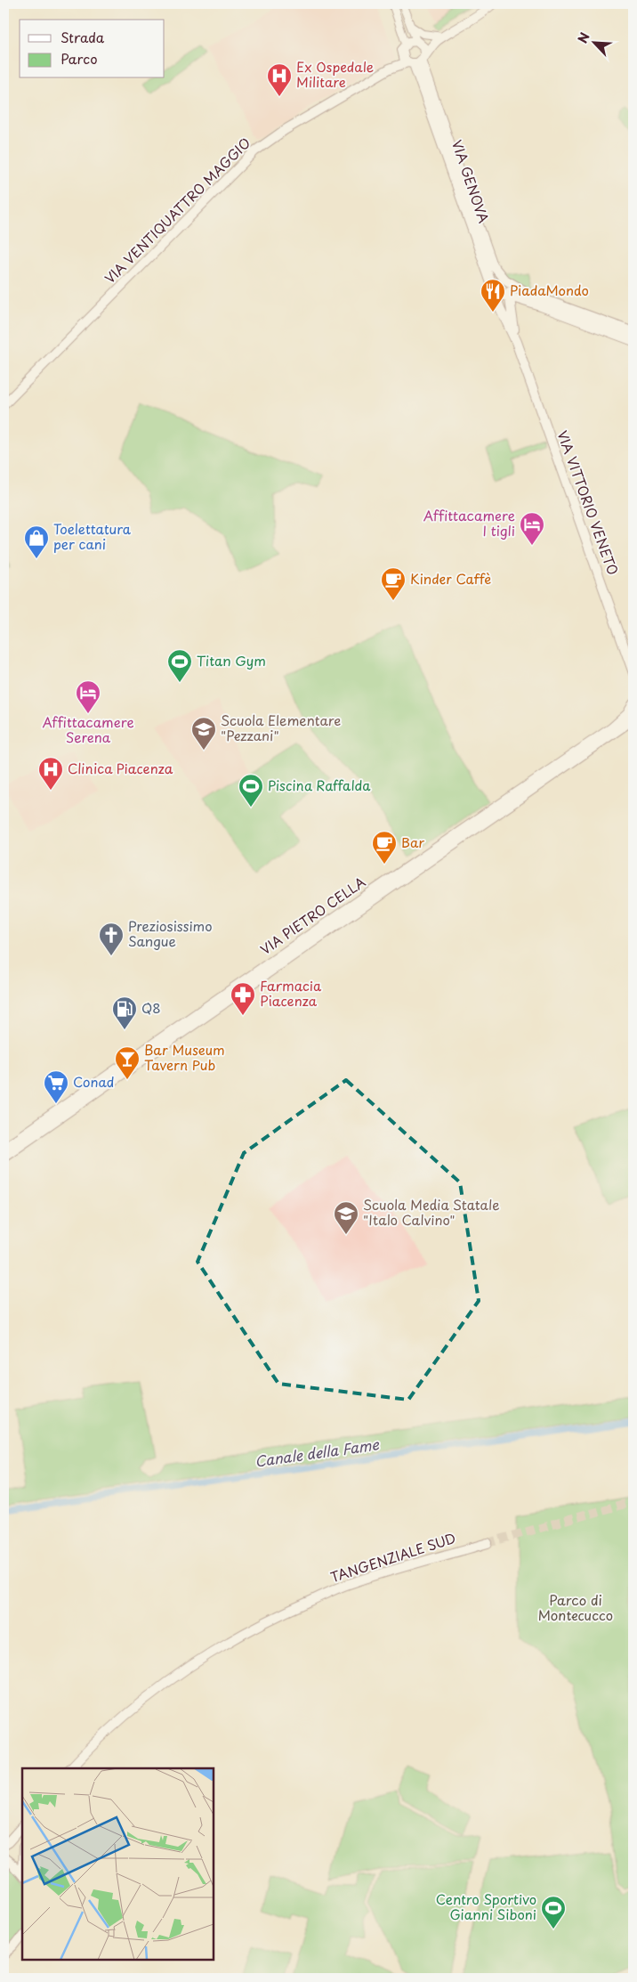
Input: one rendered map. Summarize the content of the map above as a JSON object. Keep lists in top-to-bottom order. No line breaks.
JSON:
{"streets":{"main road":["VIA GENOVA","VIA VENTIQUATTRO MAGGIO","VIA VITTORIO VENETO","VIA PIETRO CELLA","TANGENZIALE SUD"]},"crossings":[["VIA GENOVA","VIA VENTIQUATTRO MAGGIO"],["VIA GENOVA","VIA VITTORIO VENETO"]],"water":["Canale della Fame"],"parks":["Parco di Montecucco"],"places":{"hospital":["Ex Ospedale Militare","Clinica Piacenza"],"restaurant":["PiadaMondo"],"hotel":["Affittacamere I tigli","Affittacamere Serena"],"shop":["Toelettatura per cani"],"cafe":["Kinder Caffè","Bar"],"sports":["Titan Gym","Piscina Raffalda","Centro Sportivo Gianni Siboni"],"school or university":["Scuola Elementare \"Pezzani\"","Scuola Media Statale \"Italo Calvino\""],"church":["Preziosissimo Sangue"],"pharmacy":["Farmacia Piacenza"],"fuel station":["Q8"],"bar":["Bar Museum Tavern Pub"],"supermarket":["Conad"]},"legend":["Strada","Parco"],"north":"top left"}
